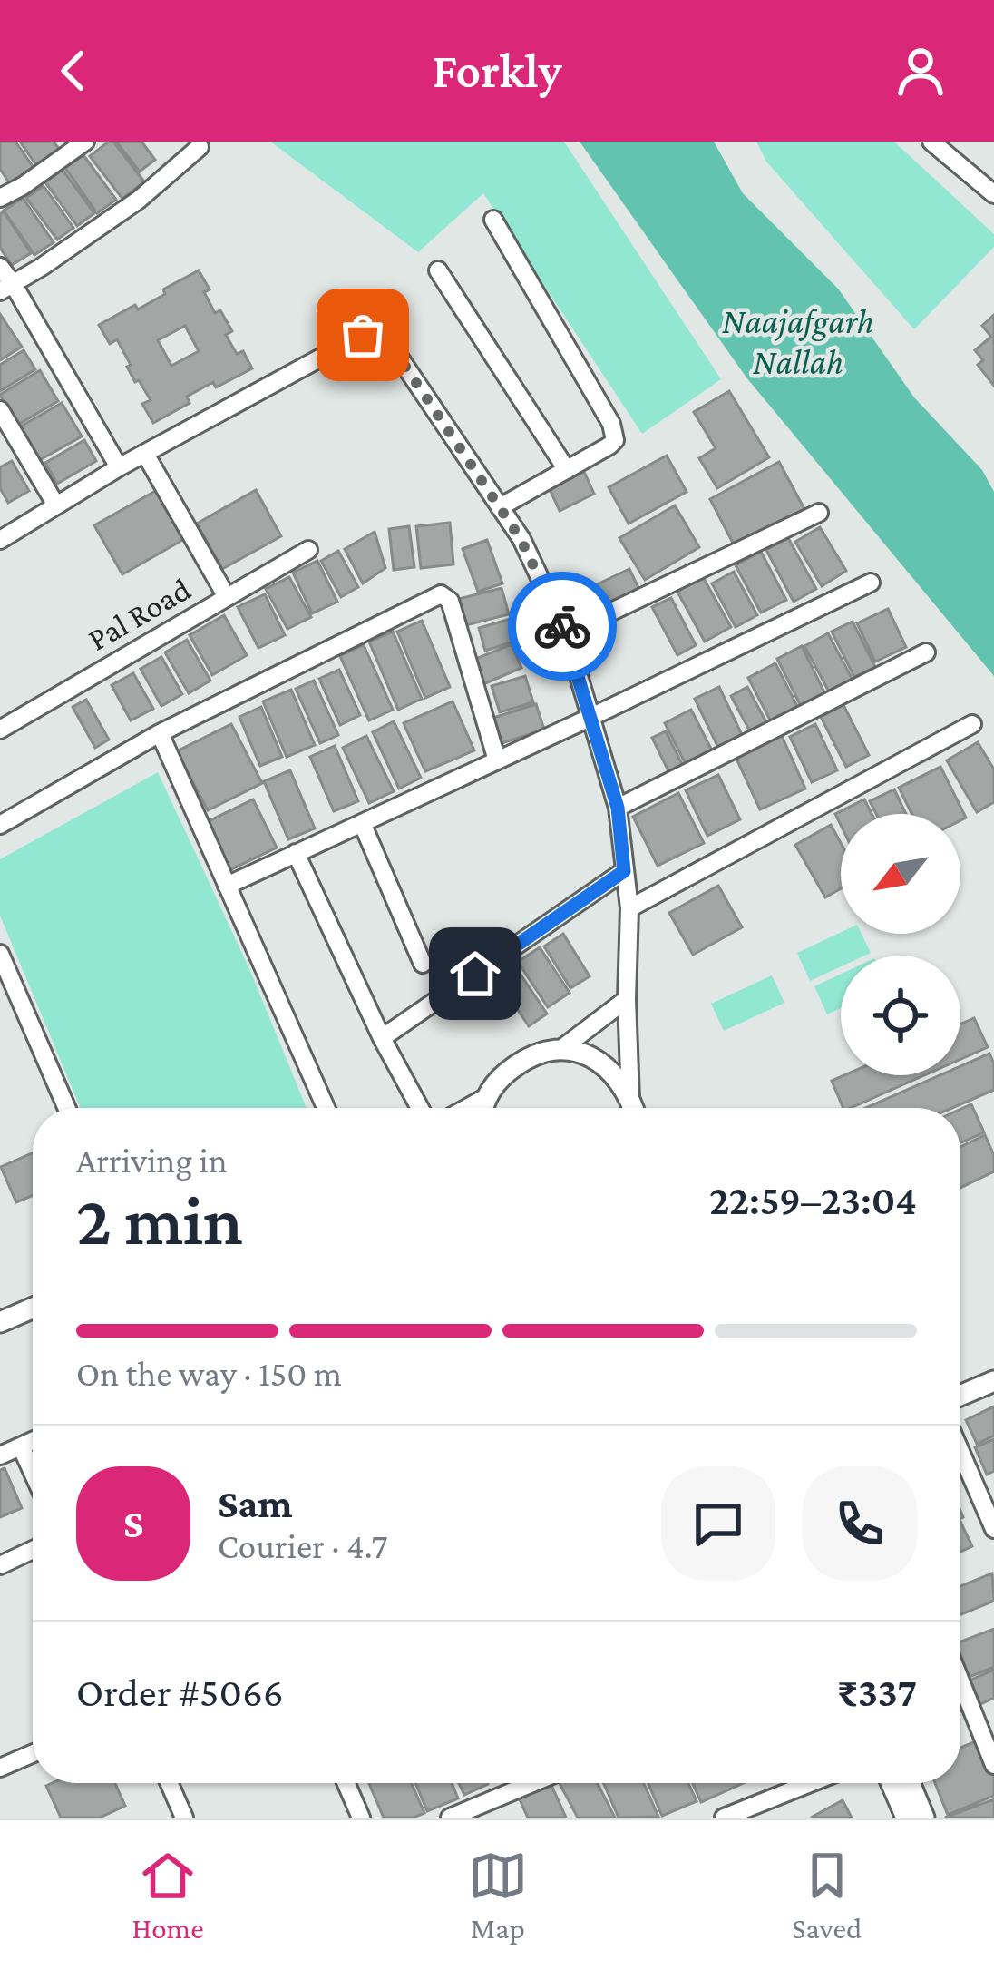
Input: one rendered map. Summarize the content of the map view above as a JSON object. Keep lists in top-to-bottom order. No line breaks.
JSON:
{"streets":{"street":["Pal Road"]},"water":["Naajafgarh Nallah"],"north":"bottom left","page":{"header":"Forkly","heading":["2 min","Arriving in","22:59–23:04"],"panel":["Sam","Courier · 4.7","Order #5066","₹337"],"bar":"On the way · 150 m","round":"S","tabs":["Home","Map","Saved"]}}
